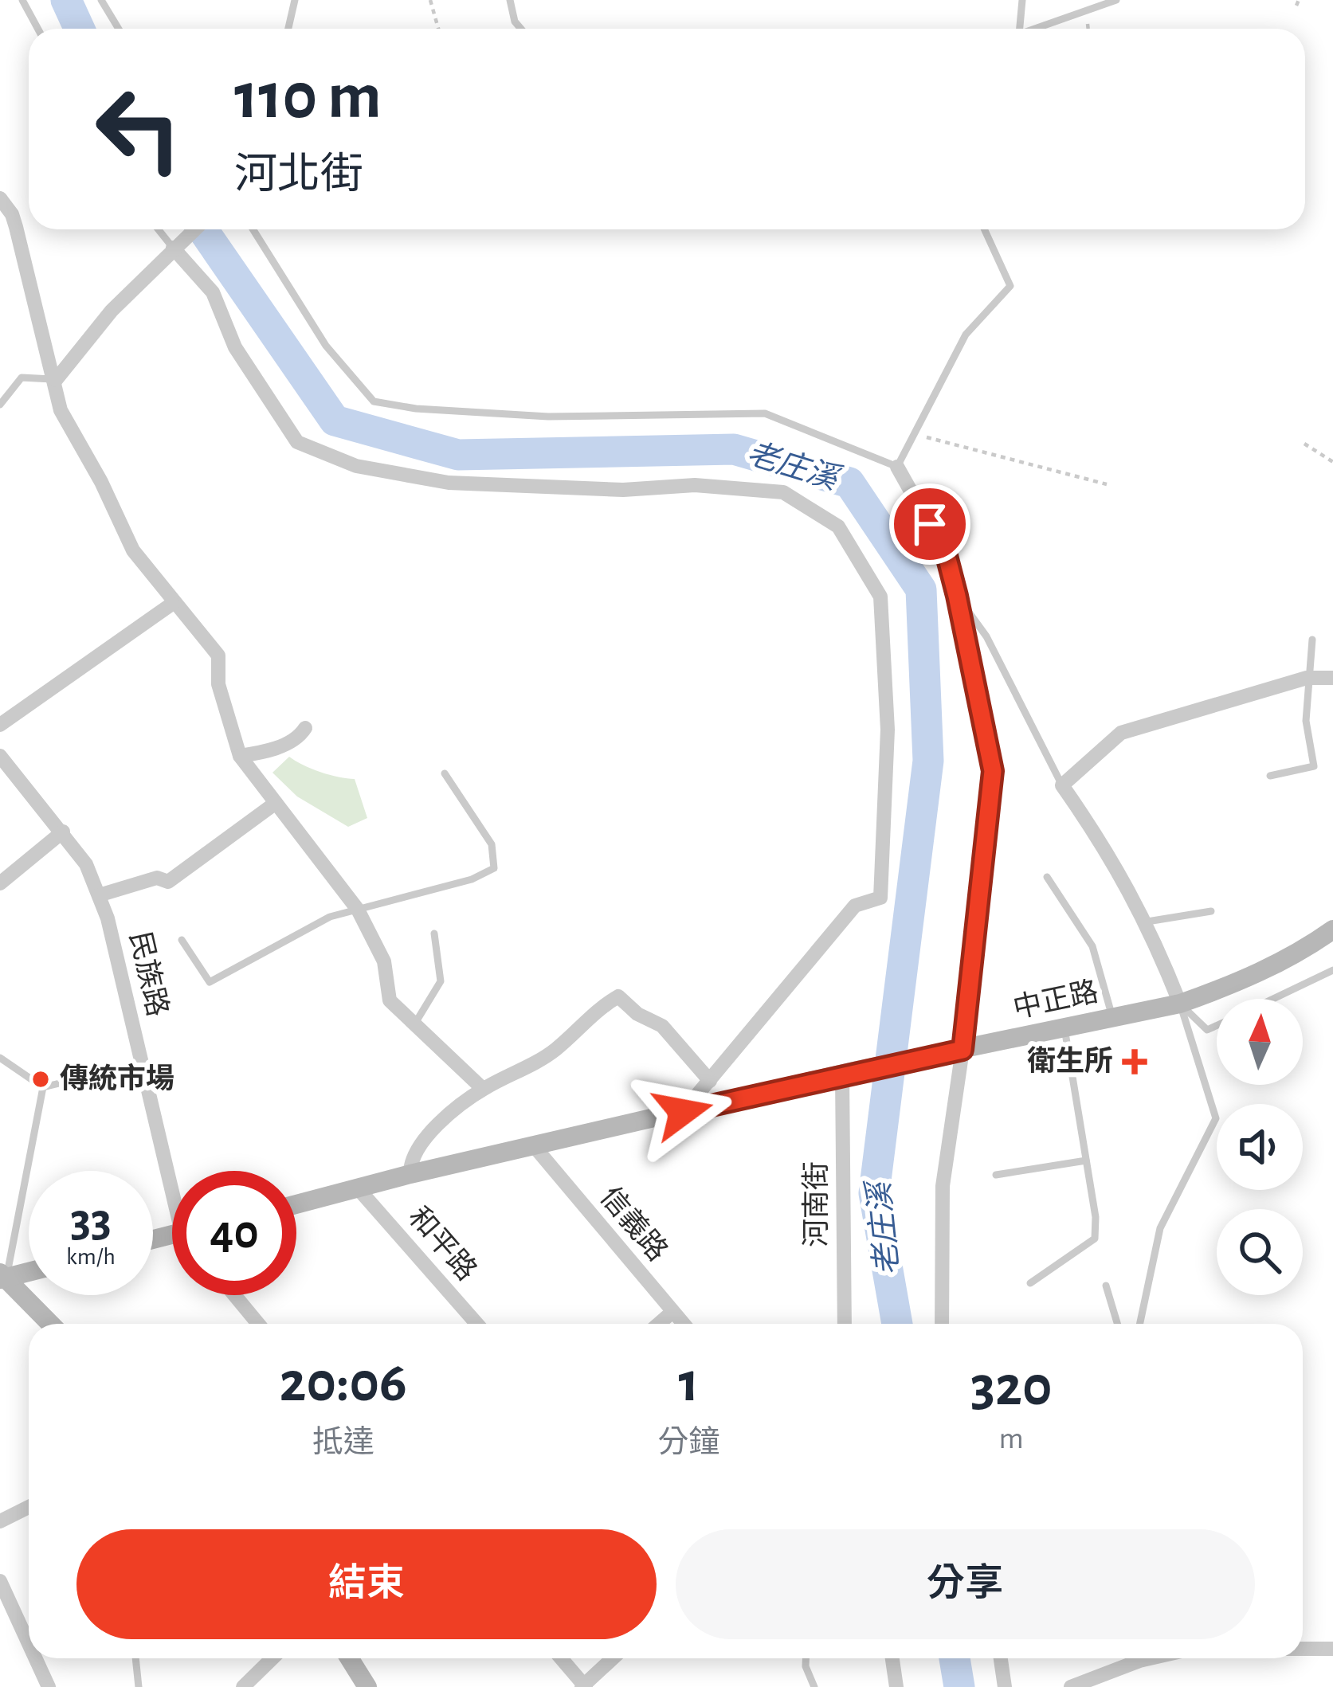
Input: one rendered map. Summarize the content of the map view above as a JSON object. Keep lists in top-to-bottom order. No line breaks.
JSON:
{"streets":{"street":["民族路","中正路","河南街","信義路","和平路"]},"crossings":[["中正路","河南街"],["中正路","信義路"],["中正路","和平路"]],"water":["老庄溪"],"places":{"health":["衛生所"],"other":["傳統市場"]},"north":"top","page":{"turn":["110 m","河北街"],"speed":"33 km/h","limit":"40","eta":["20:06","抵達","1","分鐘","320","m"],"buttons":["結束","分享"]}}
